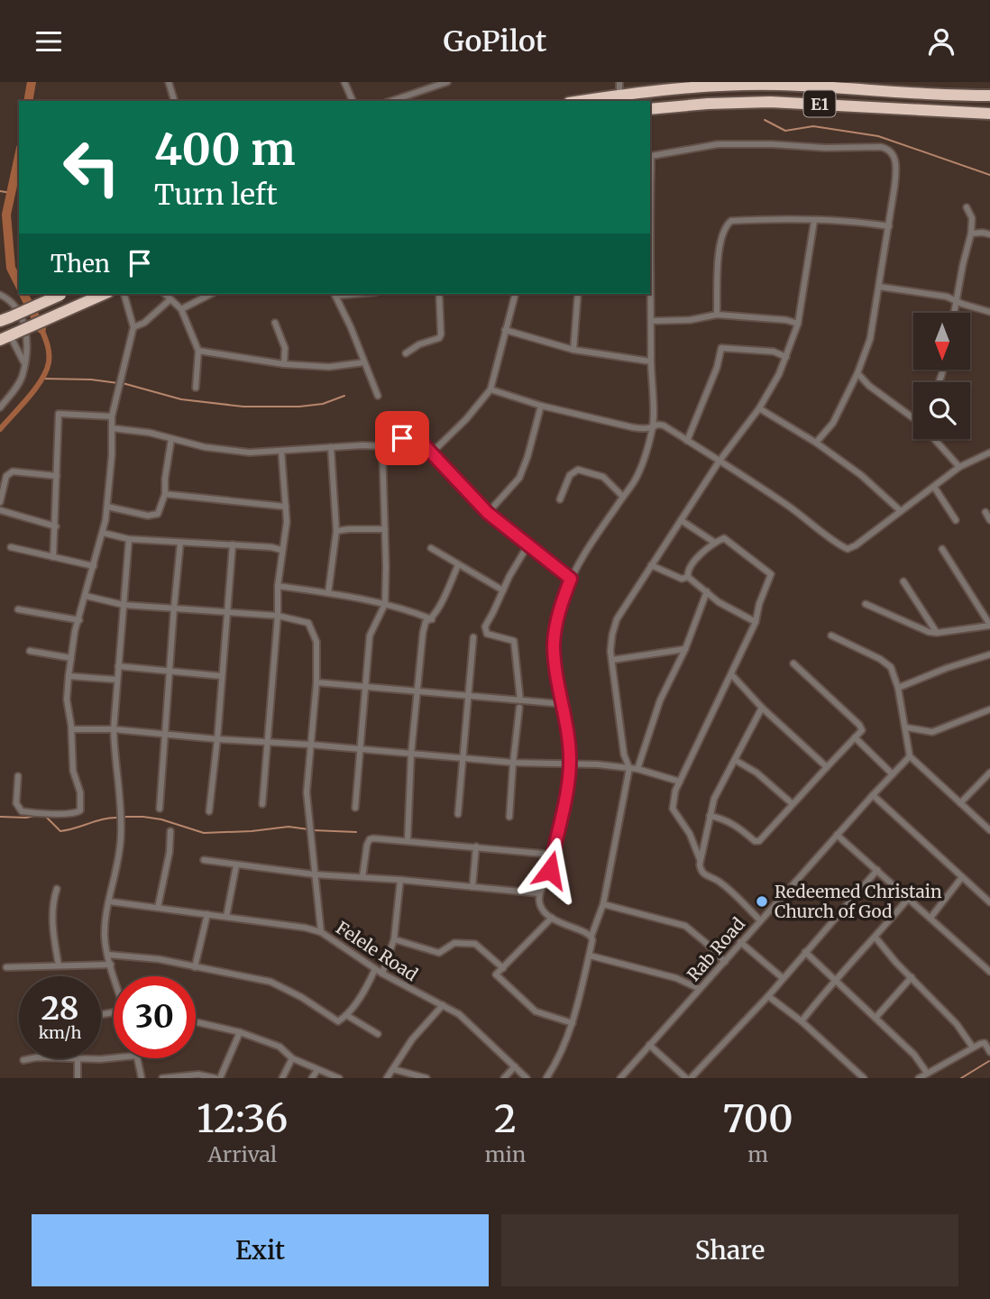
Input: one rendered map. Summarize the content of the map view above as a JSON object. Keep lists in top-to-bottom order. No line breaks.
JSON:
{"streets":{"highway":["E1"],"street":["Rab Road","Felele Road"]},"places":["Redeemed Christain Church of God"],"north":"bottom","page":{"header":"GoPilot","turn":["400 m","Turn left"],"then":"Then","speed":"28 km/h","limit":"30","eta":["12:36","Arrival","2","min","700","m"],"buttons":["Exit","Share"]}}
